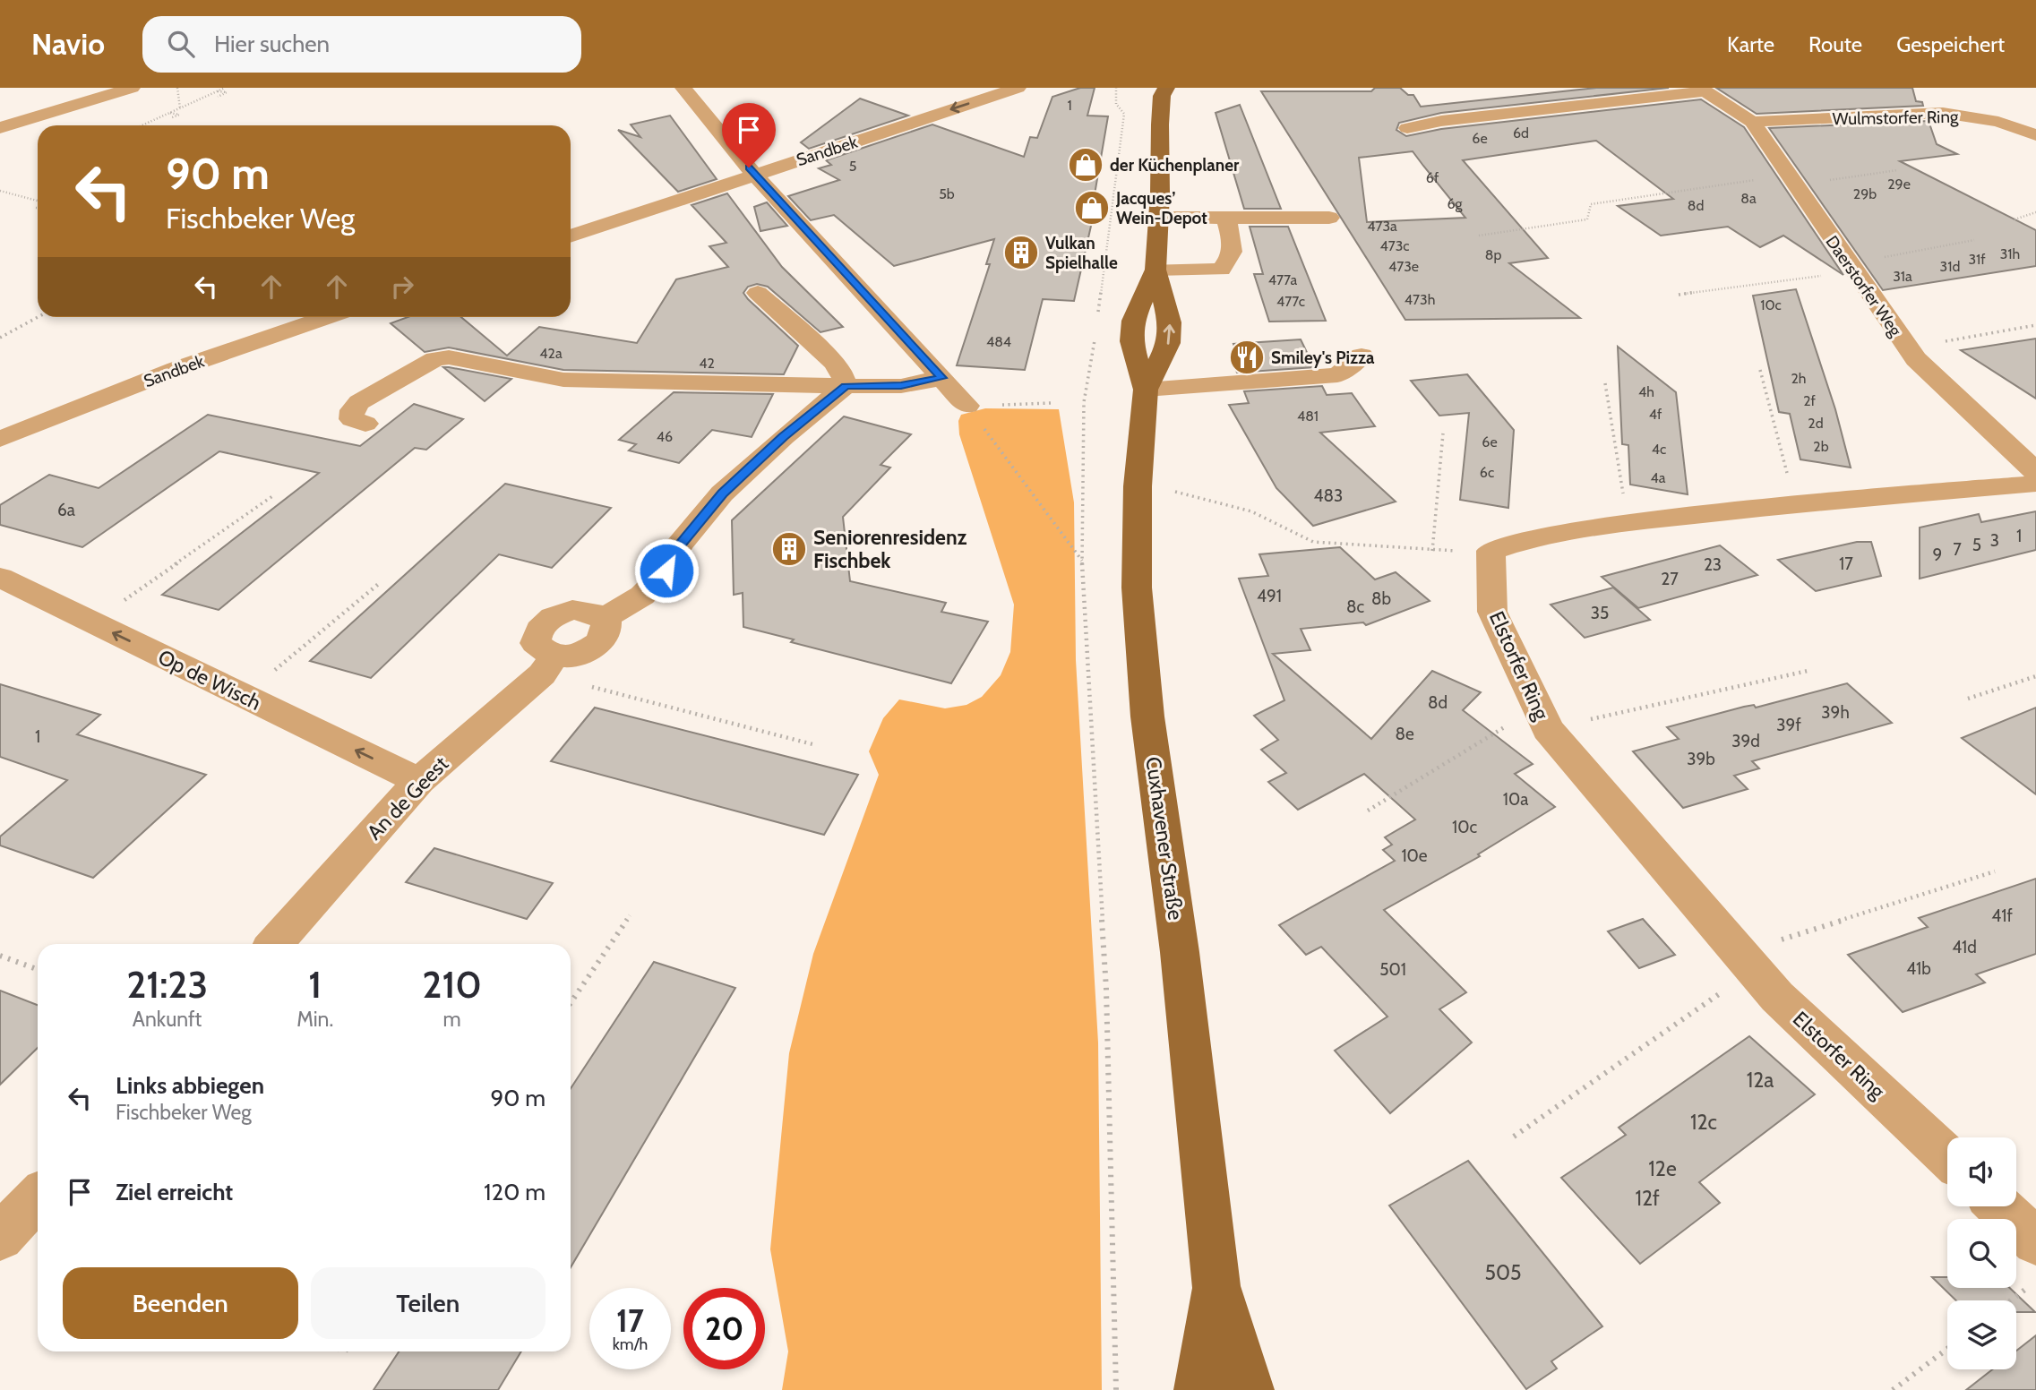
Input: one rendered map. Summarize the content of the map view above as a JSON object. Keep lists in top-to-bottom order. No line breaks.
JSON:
{"streets":{"main road":["Cuxhavener Straße"],"street":["Wulmstorfer Ring","Sandbek","Daerstorfer Weg","Elstorfer Ring","Op de Wisch","An de Geest"]},"crossings":[["Wulmstorfer Ring","Daerstorfer Weg"],["Op de Wisch","An de Geest"]],"one_way":["Op de Wisch"],"places":{"shop":["der Küchenplaner","Jacques’ Wein-Depot"],"building":["Vulkan Spielhalle","Seniorenresidenz Fischbek"],"restaurant":["Smiley's Pizza"]},"house_numbers":["1","6d","6e","5","6f","29e","5b","29b","8a","6g","8d","473a","473c","31h","8p","31f","473e","31d","31a","477a","473h","477c","10c","484","42a","42","2h","4h","2f","4f","481","2d","46","6e","2b","4c","6c","4a","483","6a","1","3","5","7","9","17","23","27","491","8b","8c","35","8d","39h","39f","8e","1","39d","39b","10a","10c","10e","41f","41d","41b","501","12a","12c","12e","12f","505"],"page":{"header":"Navio","search":"Hier suchen","nav":["Karte","Route","Gespeichert"],"turn":["90 m","Fischbeker Weg"],"eta":["21:23","Ankunft","1","Min.","210","m"],"list":[{"name":"Links abbiegen","note":"Fischbeker Weg","value":"90 m"},{"name":"Ziel erreicht","value":"120 m"}],"buttons":["Beenden","Teilen"],"speed":"17 km/h","limit":"20"}}
